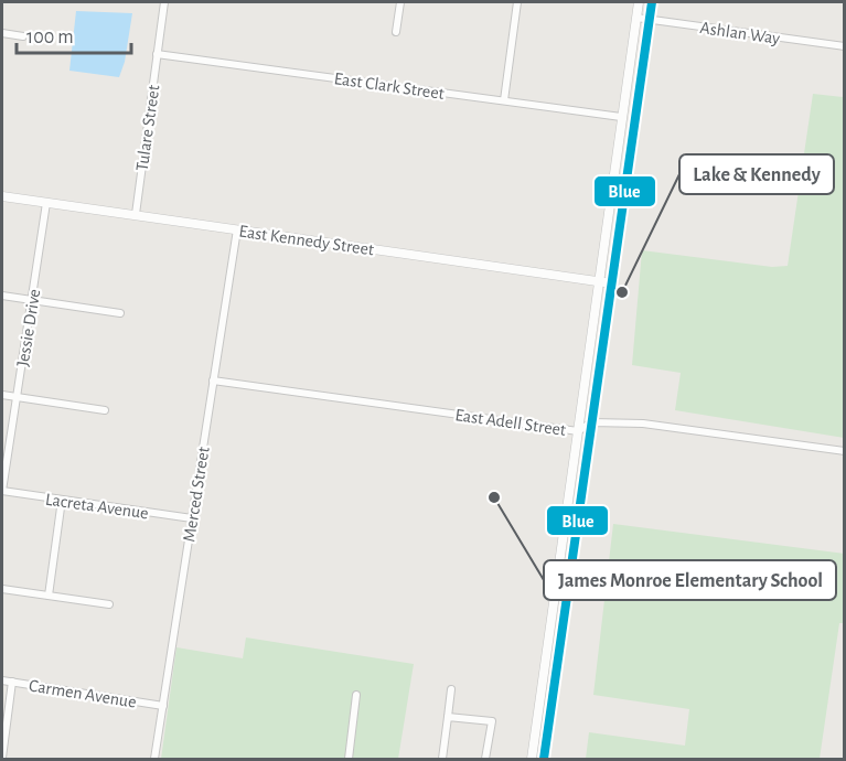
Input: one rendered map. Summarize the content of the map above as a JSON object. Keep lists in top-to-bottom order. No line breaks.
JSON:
{"streets":{"street":["Ashlan Way","East Clark Street","Tulare Street","East Kennedy Street","Jessie Drive","East Adell Street","Merced Street","Lacreta Avenue","Carmen Avenue"]},"crossings":[["East Clark Street","Tulare Street"],["Tulare Street","East Kennedy Street"],["East Kennedy Street","Jessie Drive"],["East Kennedy Street","Merced Street"],["Jessie Drive","Lacreta Avenue"],["East Adell Street","Merced Street"],["Merced Street","Lacreta Avenue"],["Merced Street","Carmen Avenue"]],"places":["Lake & Kennedy","James Monroe Elementary School"],"lines":["transit line Blue"],"scale_bar":"100 m"}
